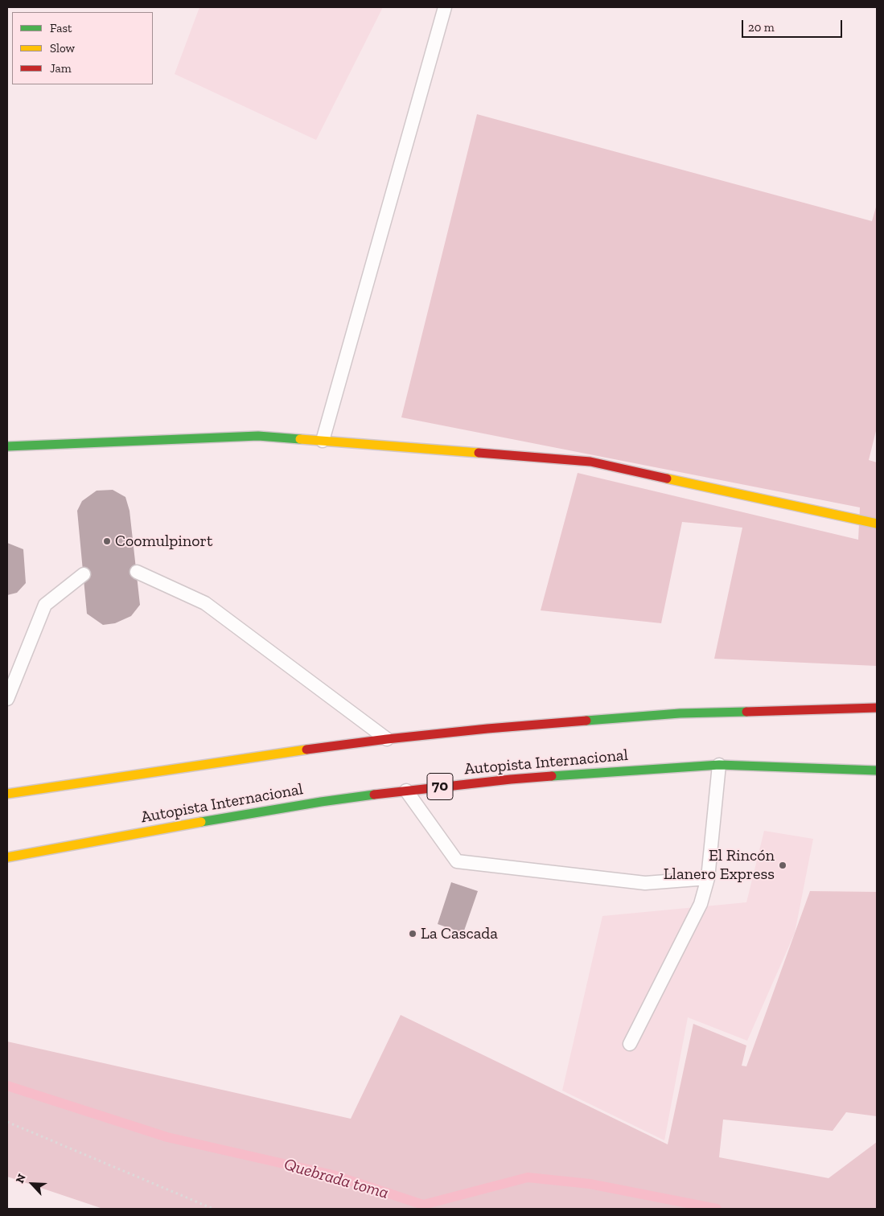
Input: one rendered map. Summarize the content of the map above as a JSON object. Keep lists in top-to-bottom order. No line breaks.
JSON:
{"streets":{"main road":["Autopista Internacional","70"]},"water":["Quebrada toma"],"places":["Coomulpinort","El Rincón Llanero Express","La Cascada"],"legend":["Fast","Slow","Jam"],"scale_bar":"20 m","north":"top left"}
